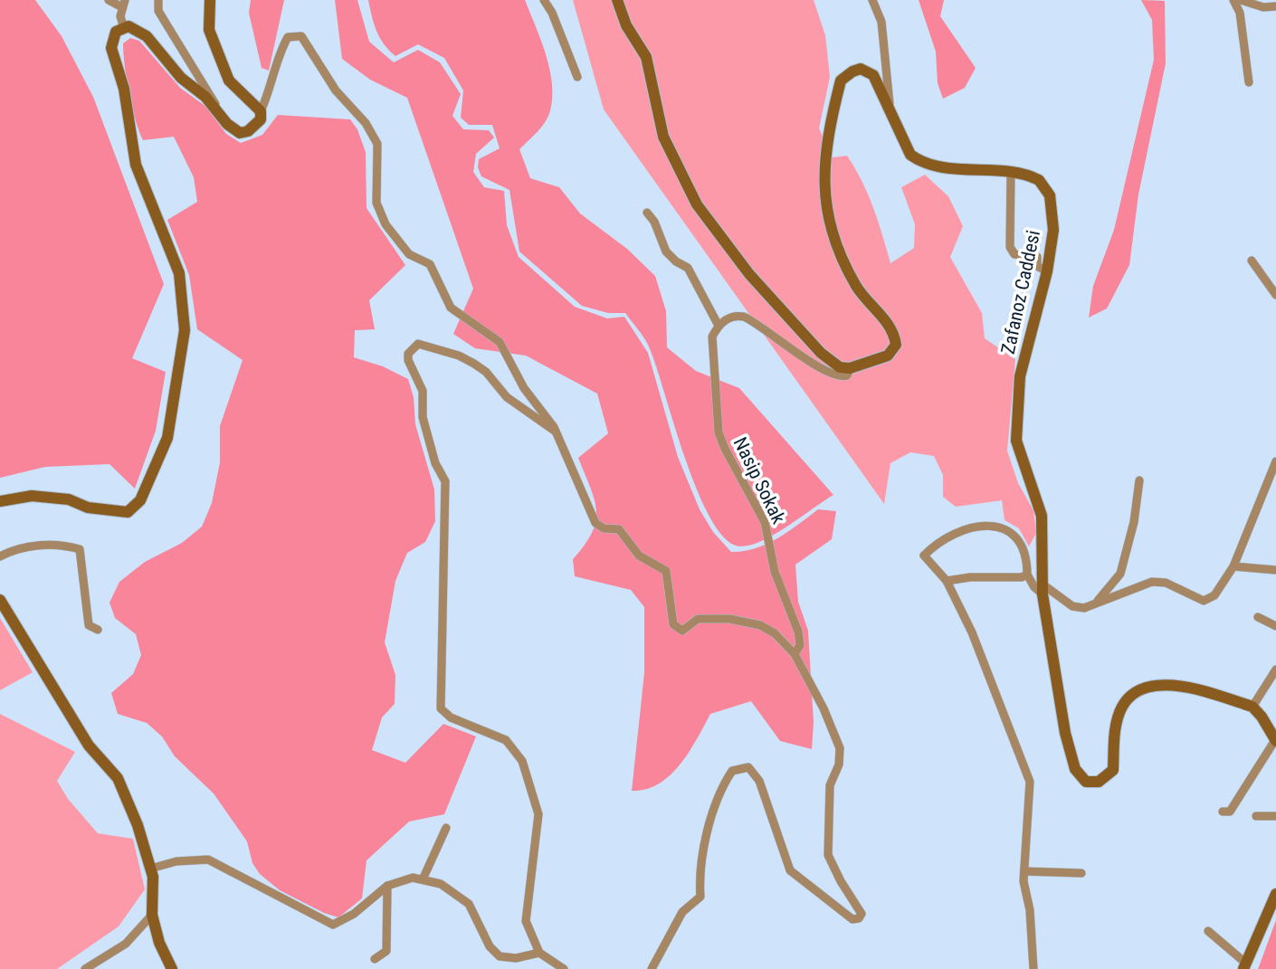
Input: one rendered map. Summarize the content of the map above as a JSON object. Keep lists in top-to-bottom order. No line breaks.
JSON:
{"streets":{"street":["Zafanoz Caddesi","Nasip Sokak"]}}
